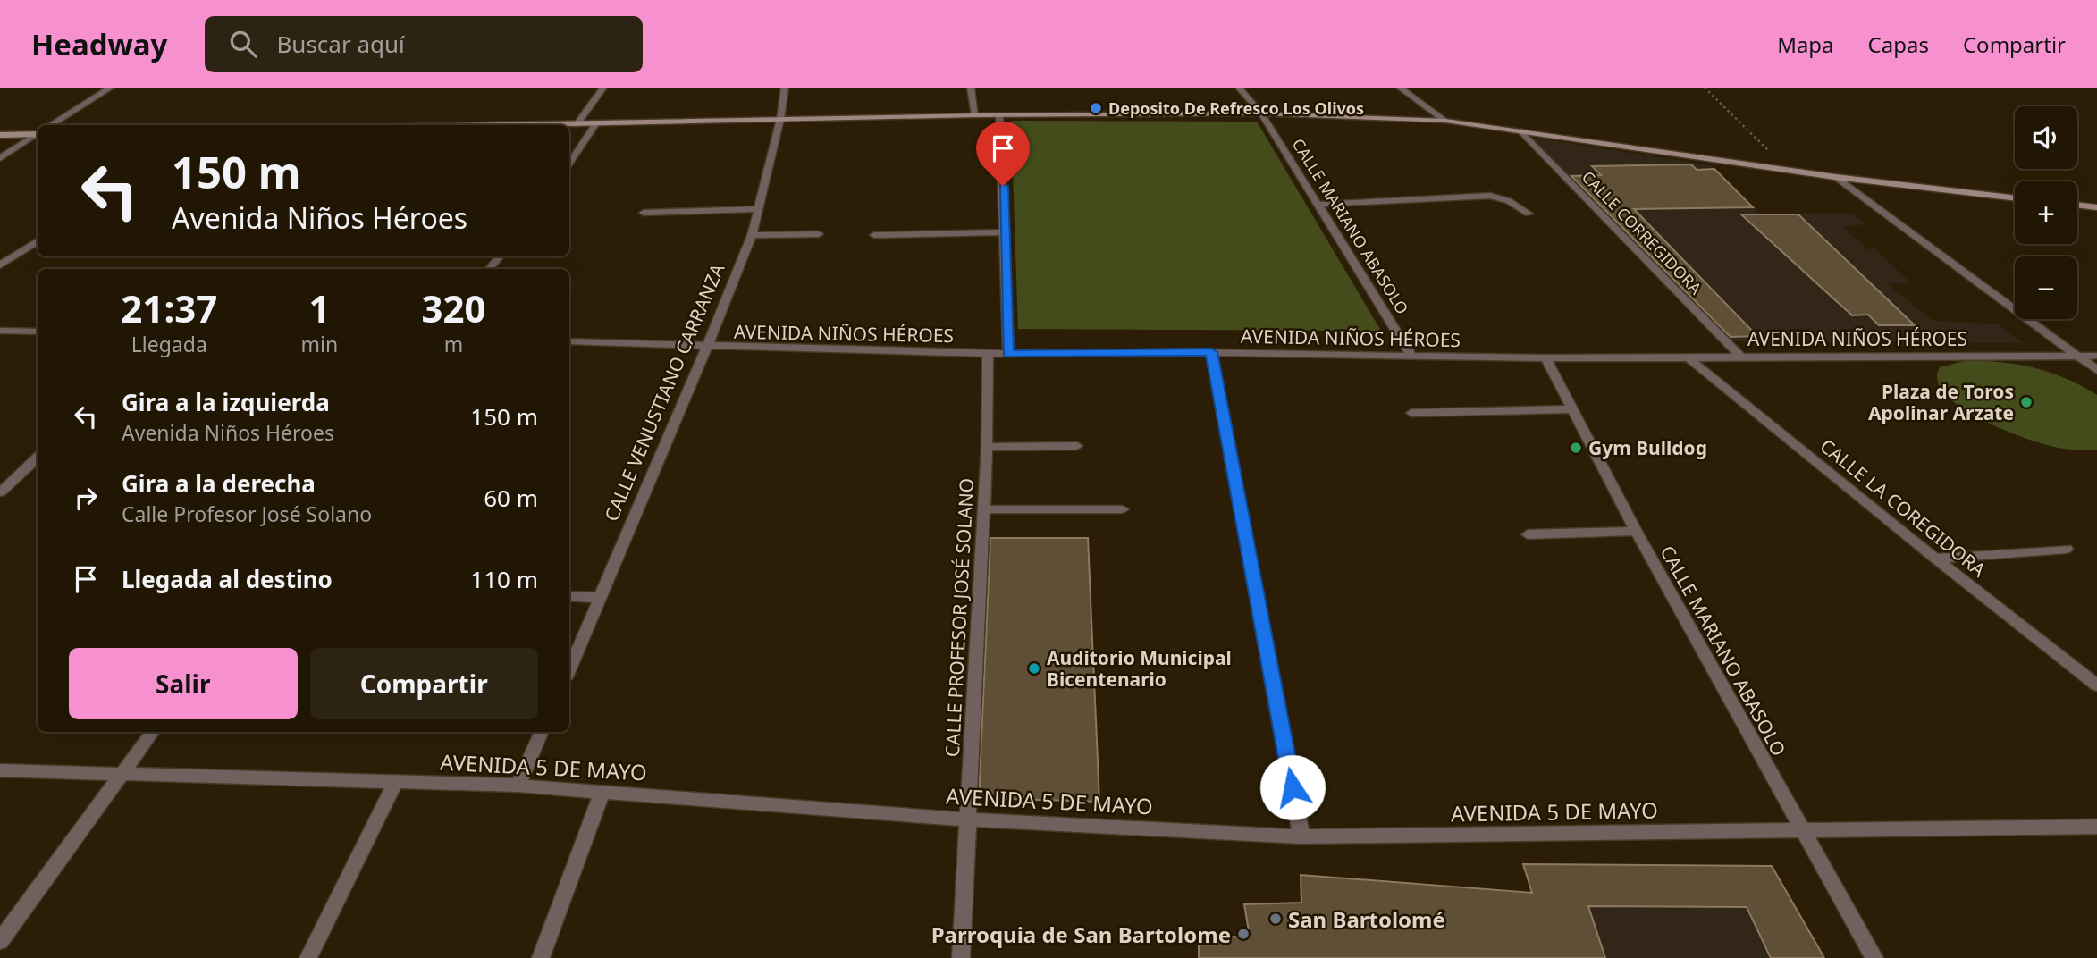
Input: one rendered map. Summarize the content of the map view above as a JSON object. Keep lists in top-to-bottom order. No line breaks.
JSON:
{"streets":{"street":["CALLE MARIANO ABASOLO","CALLE CORREGIDORA","AVENIDA NIÑOS HÉROES","CALLE VENUSTIANO CARRANZA","CALLE LA COREGIDORA","CALLE PROFESOR JOSÉ SOLANO","AVENIDA 5 DE MAYO"]},"crossings":[["CALLE MARIANO ABASOLO","AVENIDA NIÑOS HÉROES"],["CALLE MARIANO ABASOLO","AVENIDA 5 DE MAYO"],["CALLE CORREGIDORA","AVENIDA NIÑOS HÉROES"],["AVENIDA NIÑOS HÉROES","CALLE VENUSTIANO CARRANZA"],["AVENIDA NIÑOS HÉROES","CALLE LA COREGIDORA"],["AVENIDA NIÑOS HÉROES","CALLE PROFESOR JOSÉ SOLANO"],["CALLE PROFESOR JOSÉ SOLANO","AVENIDA 5 DE MAYO"]],"places":["Deposito De Refresco Los Olivos","Plaza de Toros Apolinar Arzate","Gym Bulldog","Auditorio Municipal Bicentenario","San Bartolomé","Parroquia de San Bartolome"],"page":{"header":"Headway","search":"Buscar aquí","nav":["Mapa","Capas","Compartir"],"map_buttons":["+","−"],"turn":["150 m","Avenida Niños Héroes"],"eta":["21:37","Llegada","1","min","320","m"],"list":[{"name":"Gira a la izquierda","note":"Avenida Niños Héroes","value":"150 m"},{"name":"Gira a la derecha","note":"Calle Profesor José Solano","value":"60 m"},{"name":"Llegada al destino","value":"110 m"}],"buttons":["Salir","Compartir"]}}
